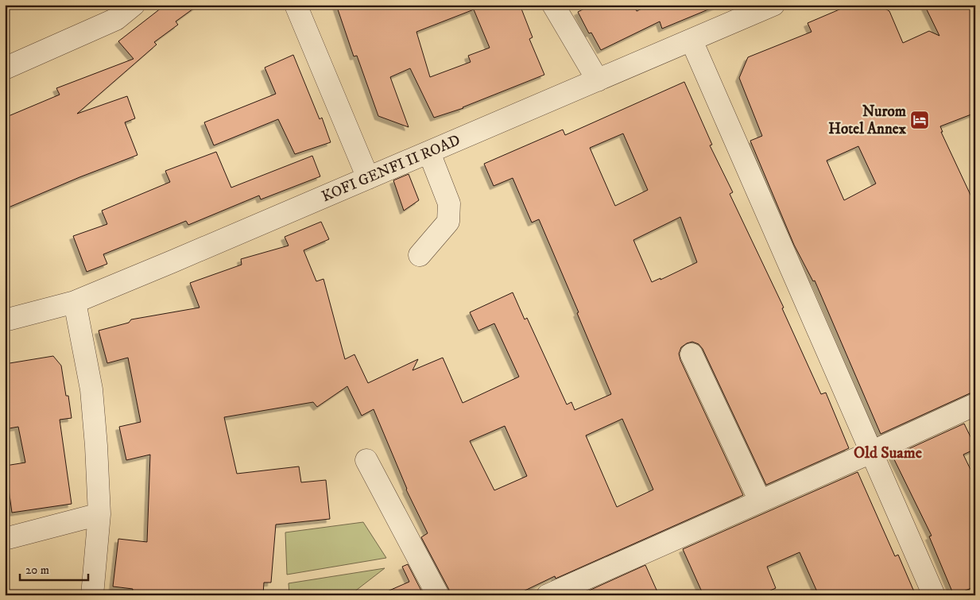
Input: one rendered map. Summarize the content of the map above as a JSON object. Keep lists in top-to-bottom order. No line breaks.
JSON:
{"streets":{"street":["KOFI GENFI II ROAD"]},"districts":["Old Suame"],"places":{"hotel":["Nurom Hotel Annex"]},"scale_bar":"20 m"}
